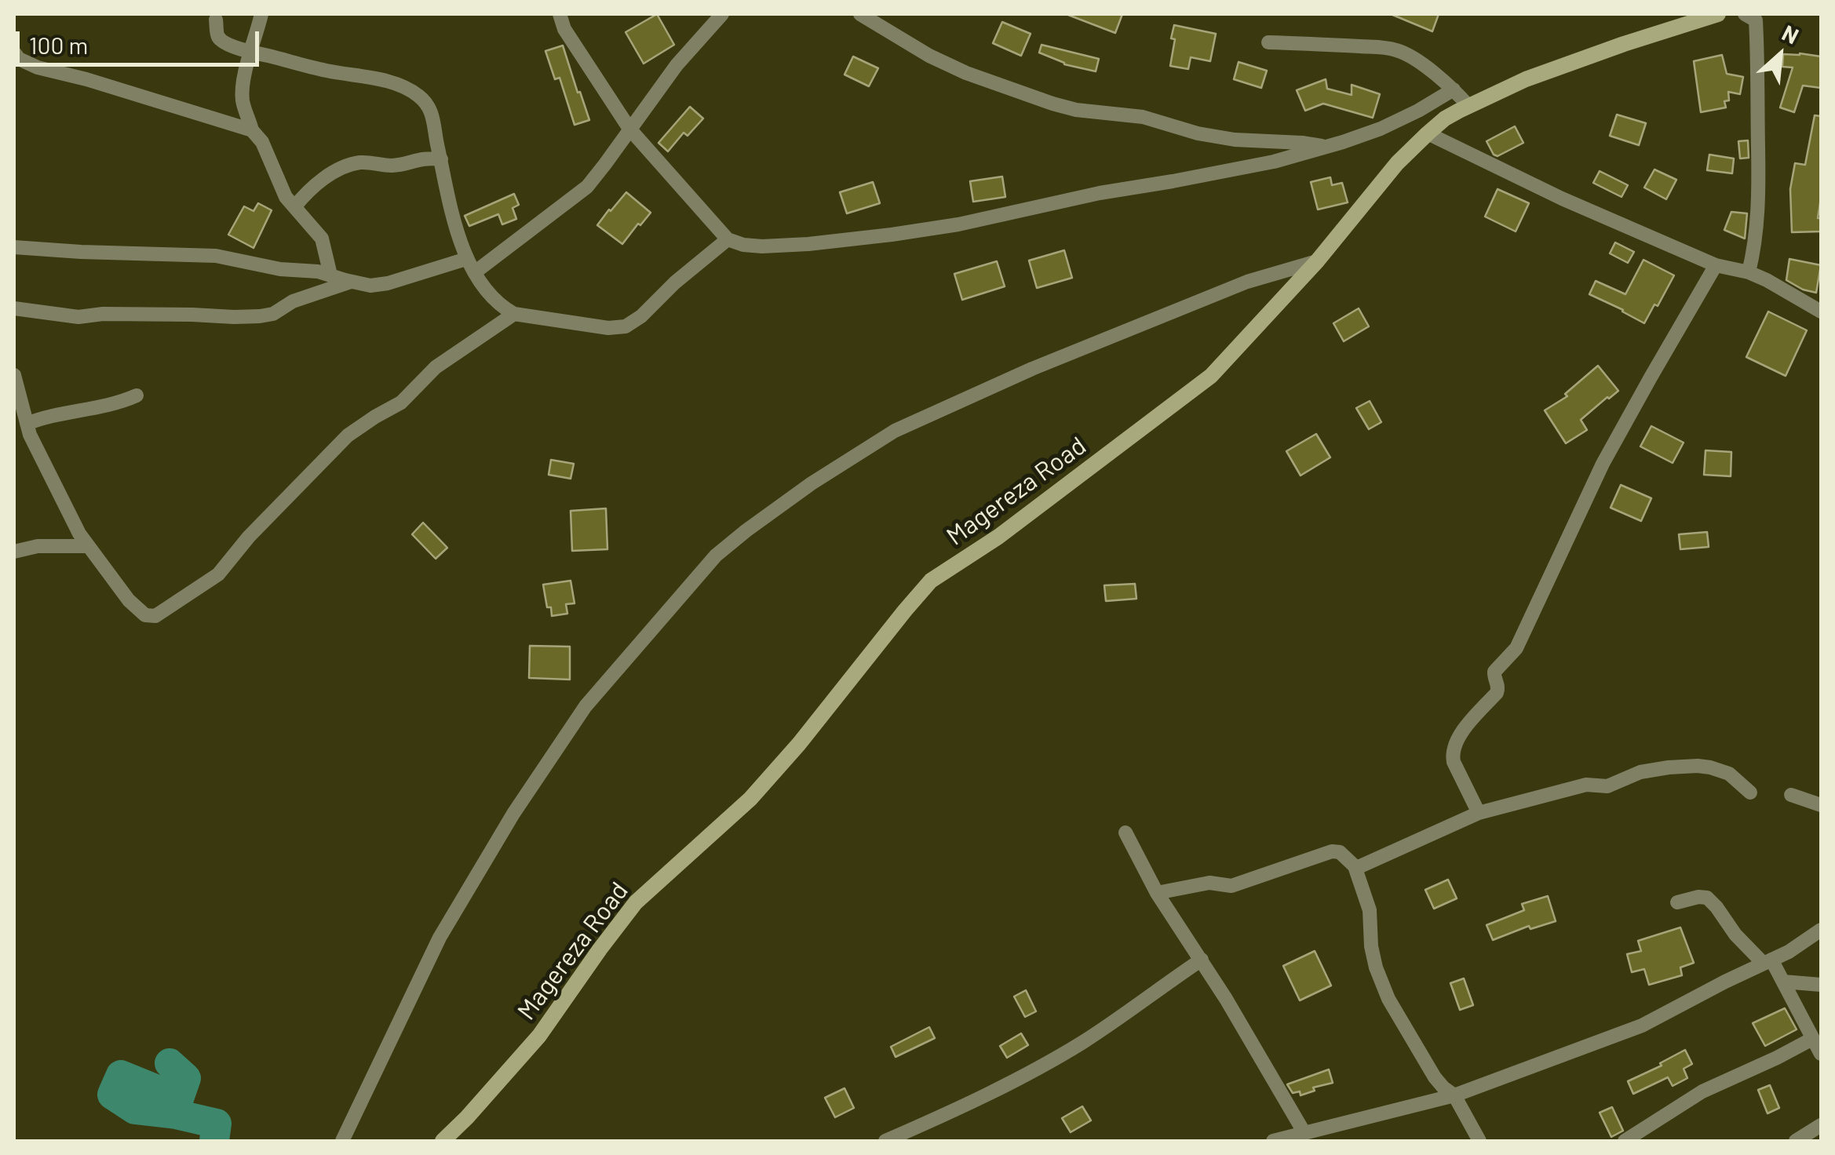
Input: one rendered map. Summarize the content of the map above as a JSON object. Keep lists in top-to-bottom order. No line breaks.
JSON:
{"streets":{"street":["Magereza Road"]},"scale_bar":"100 m","north":"top right"}
